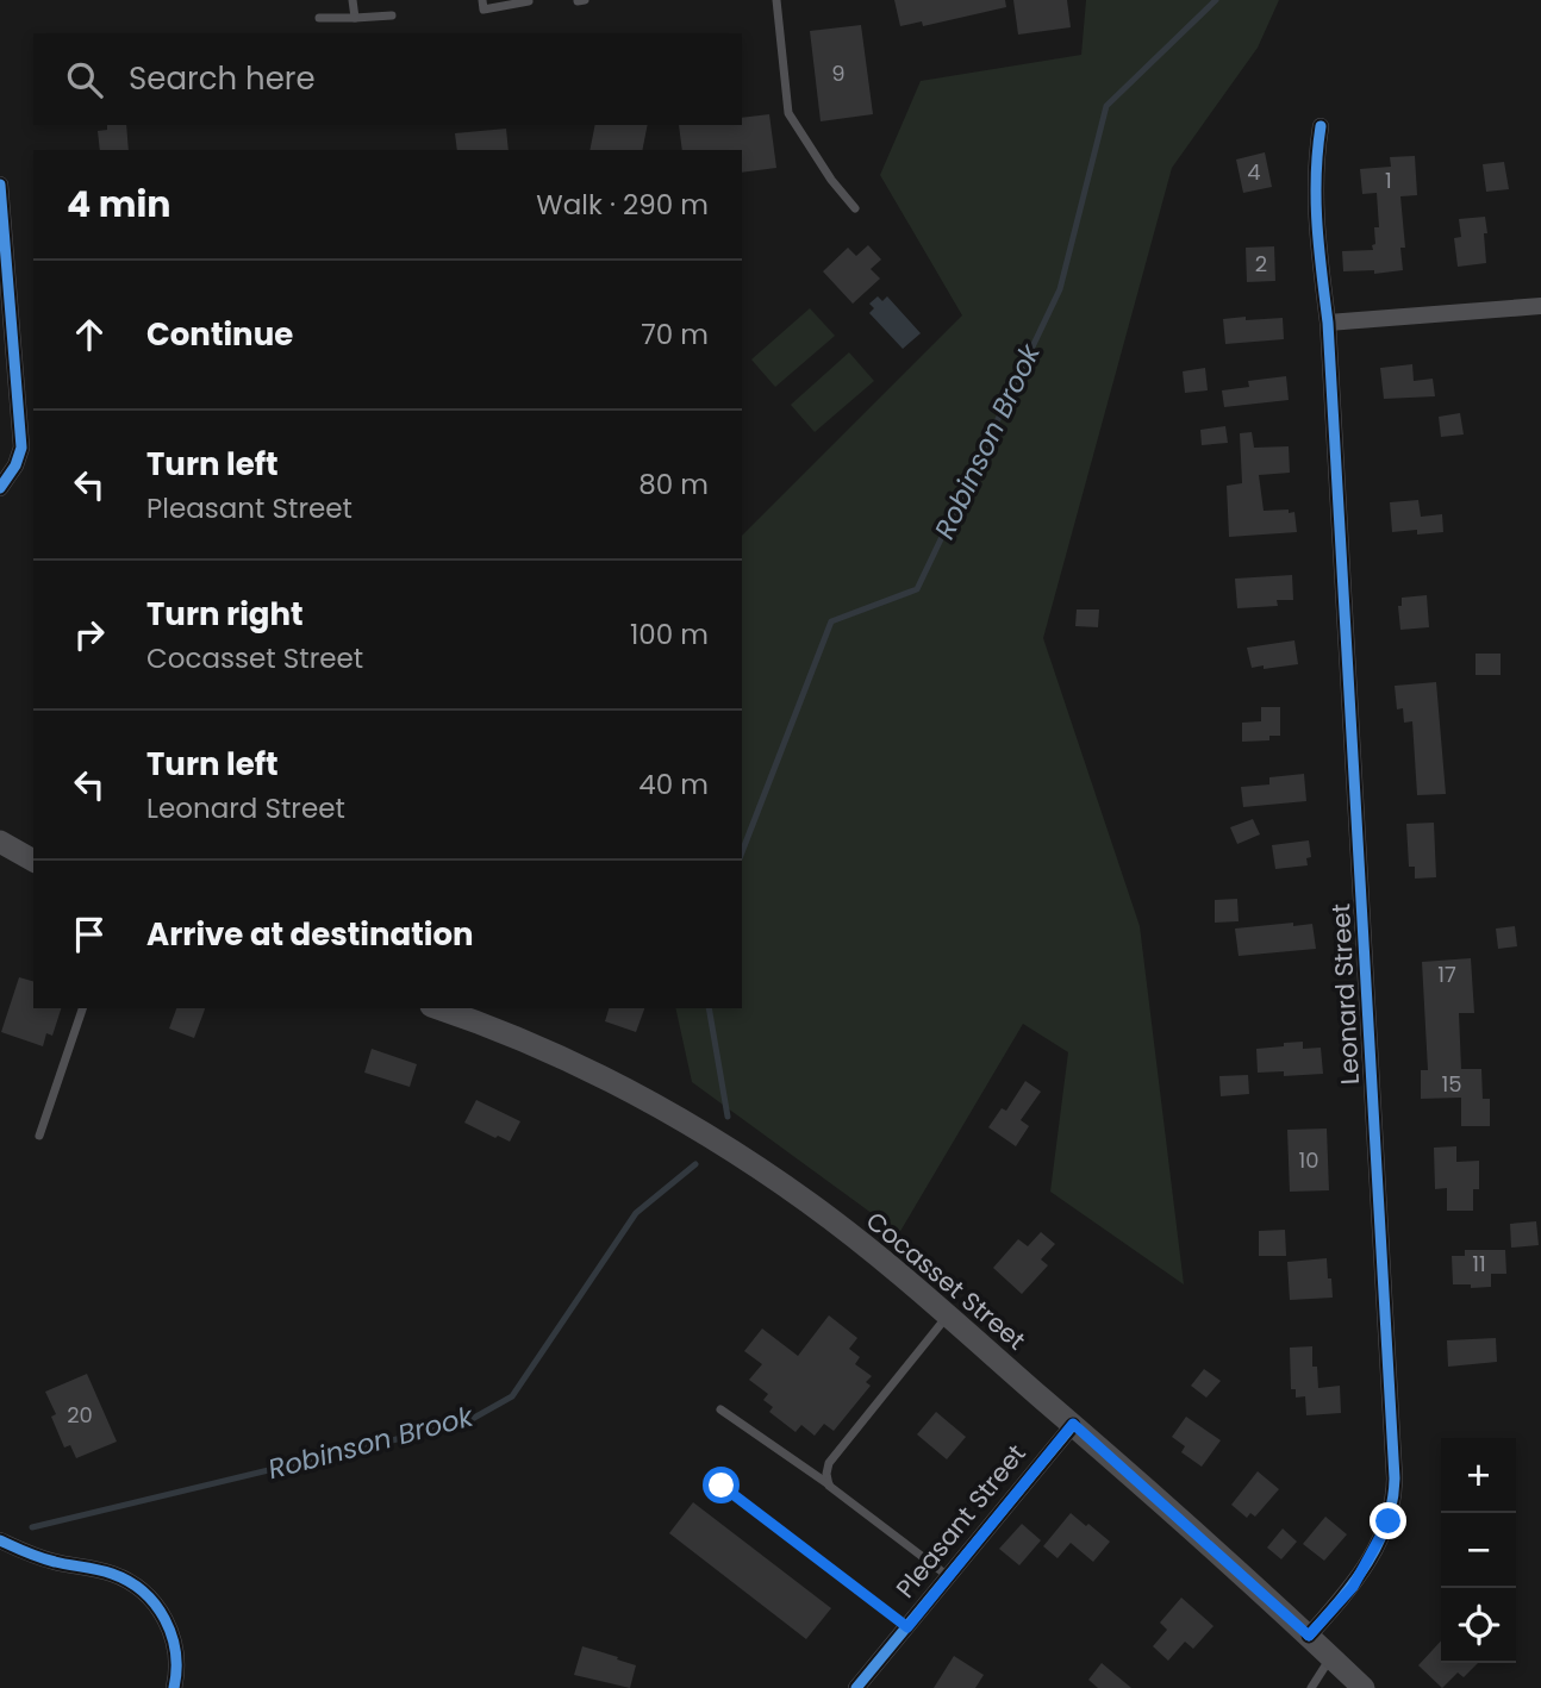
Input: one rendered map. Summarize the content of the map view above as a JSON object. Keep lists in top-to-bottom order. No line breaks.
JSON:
{"streets":{"main road":["Cocasset Street"],"street":["Leonard Street","Pleasant Street"]},"crossings":[["Leonard Street","Cocasset Street"],["Cocasset Street","Pleasant Street"]],"water":["Robinson Brook"],"house_numbers":["9","4","1","2","17","15","10","11","20"],"page":{"search":"Search here","heading":["4 min","Walk · 290 m"],"list":[["Continue","70 m"],["Turn left","Pleasant Street","80 m"],["Turn right","Cocasset Street","100 m"],["Turn left","Leonard Street","40 m"],"Arrive at destination"],"map_buttons":["+","−"]}}
